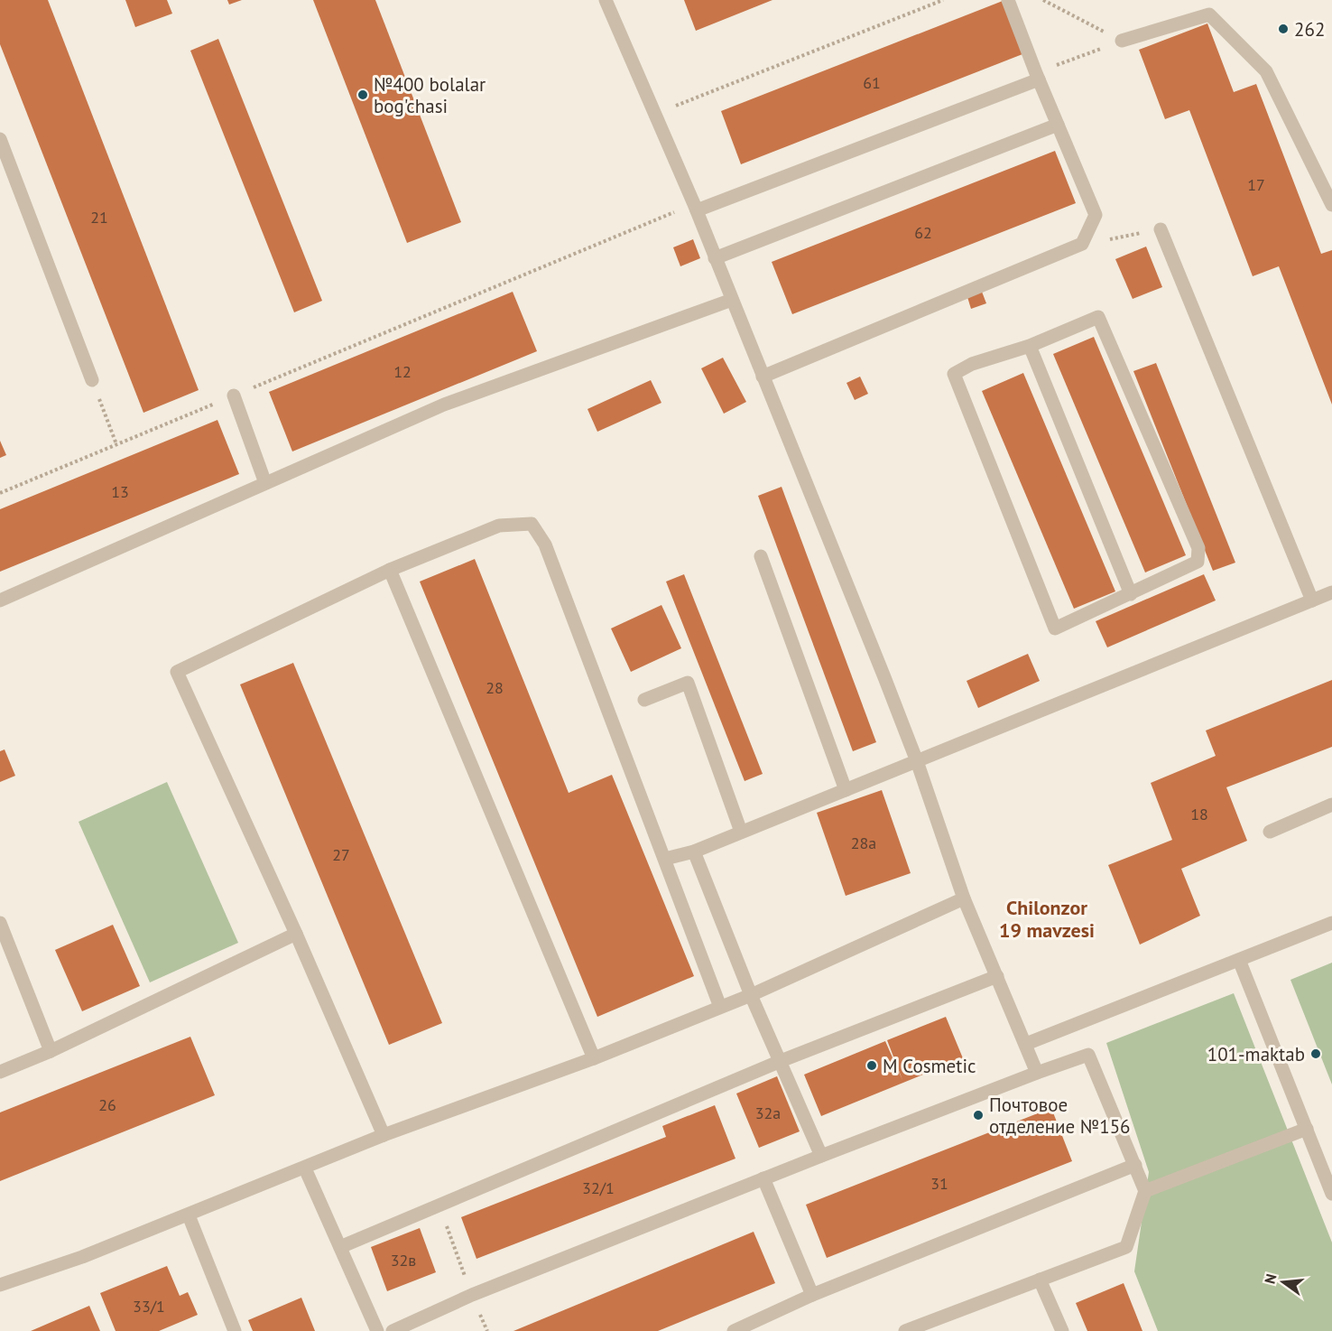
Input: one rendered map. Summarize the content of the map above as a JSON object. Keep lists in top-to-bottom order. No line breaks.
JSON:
{"districts":["Chilonzor 19 mavzesi"],"places":["262","№400 bolalar bog'chasi","101-maktab","M Cosmetic","Почтовое отделение №156"],"house_numbers":["61","17","21","62","12","13","28","18","28a","27","26","32a","31","32/1","32в","33/1"],"north":"left"}
